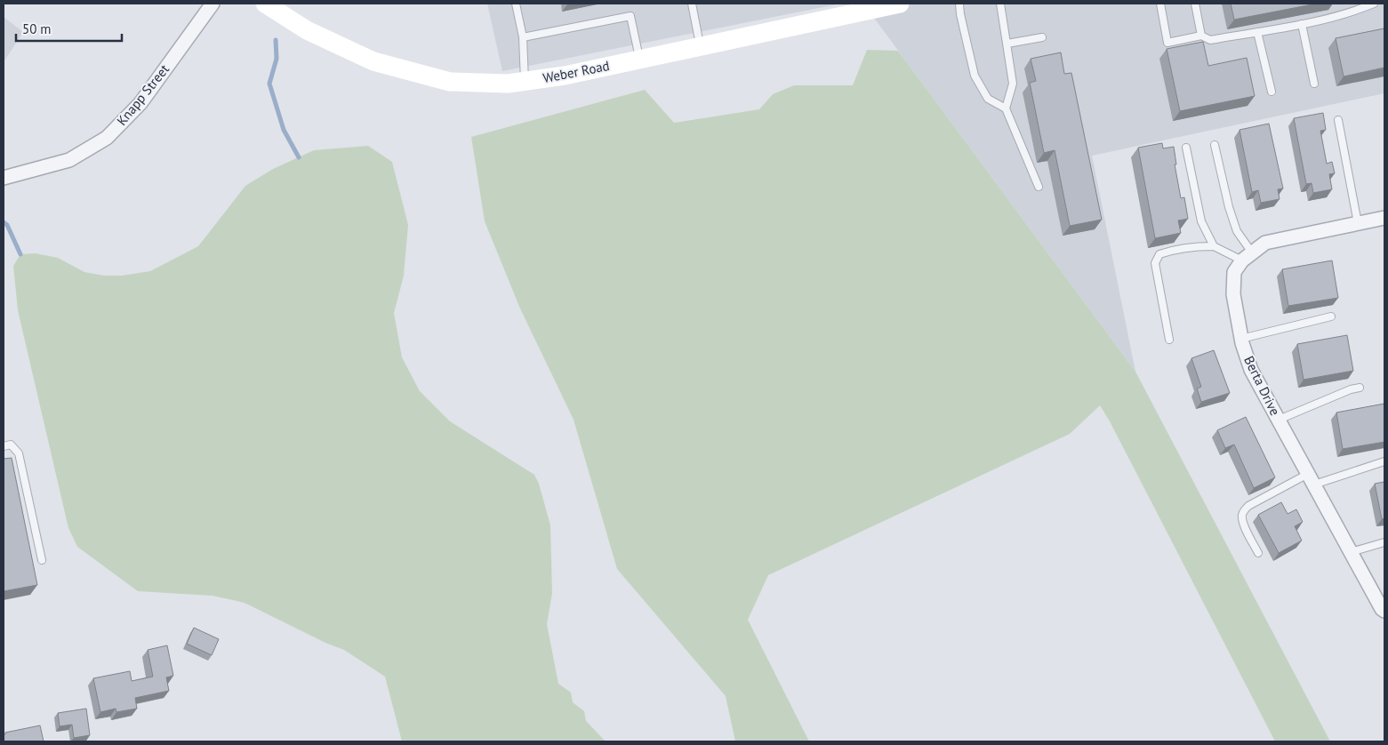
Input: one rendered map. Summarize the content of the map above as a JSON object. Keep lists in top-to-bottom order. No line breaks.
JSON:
{"streets":{"main road":["Weber Road"],"street":["Knapp Street","Berta Drive"]},"scale_bar":"50 m"}
